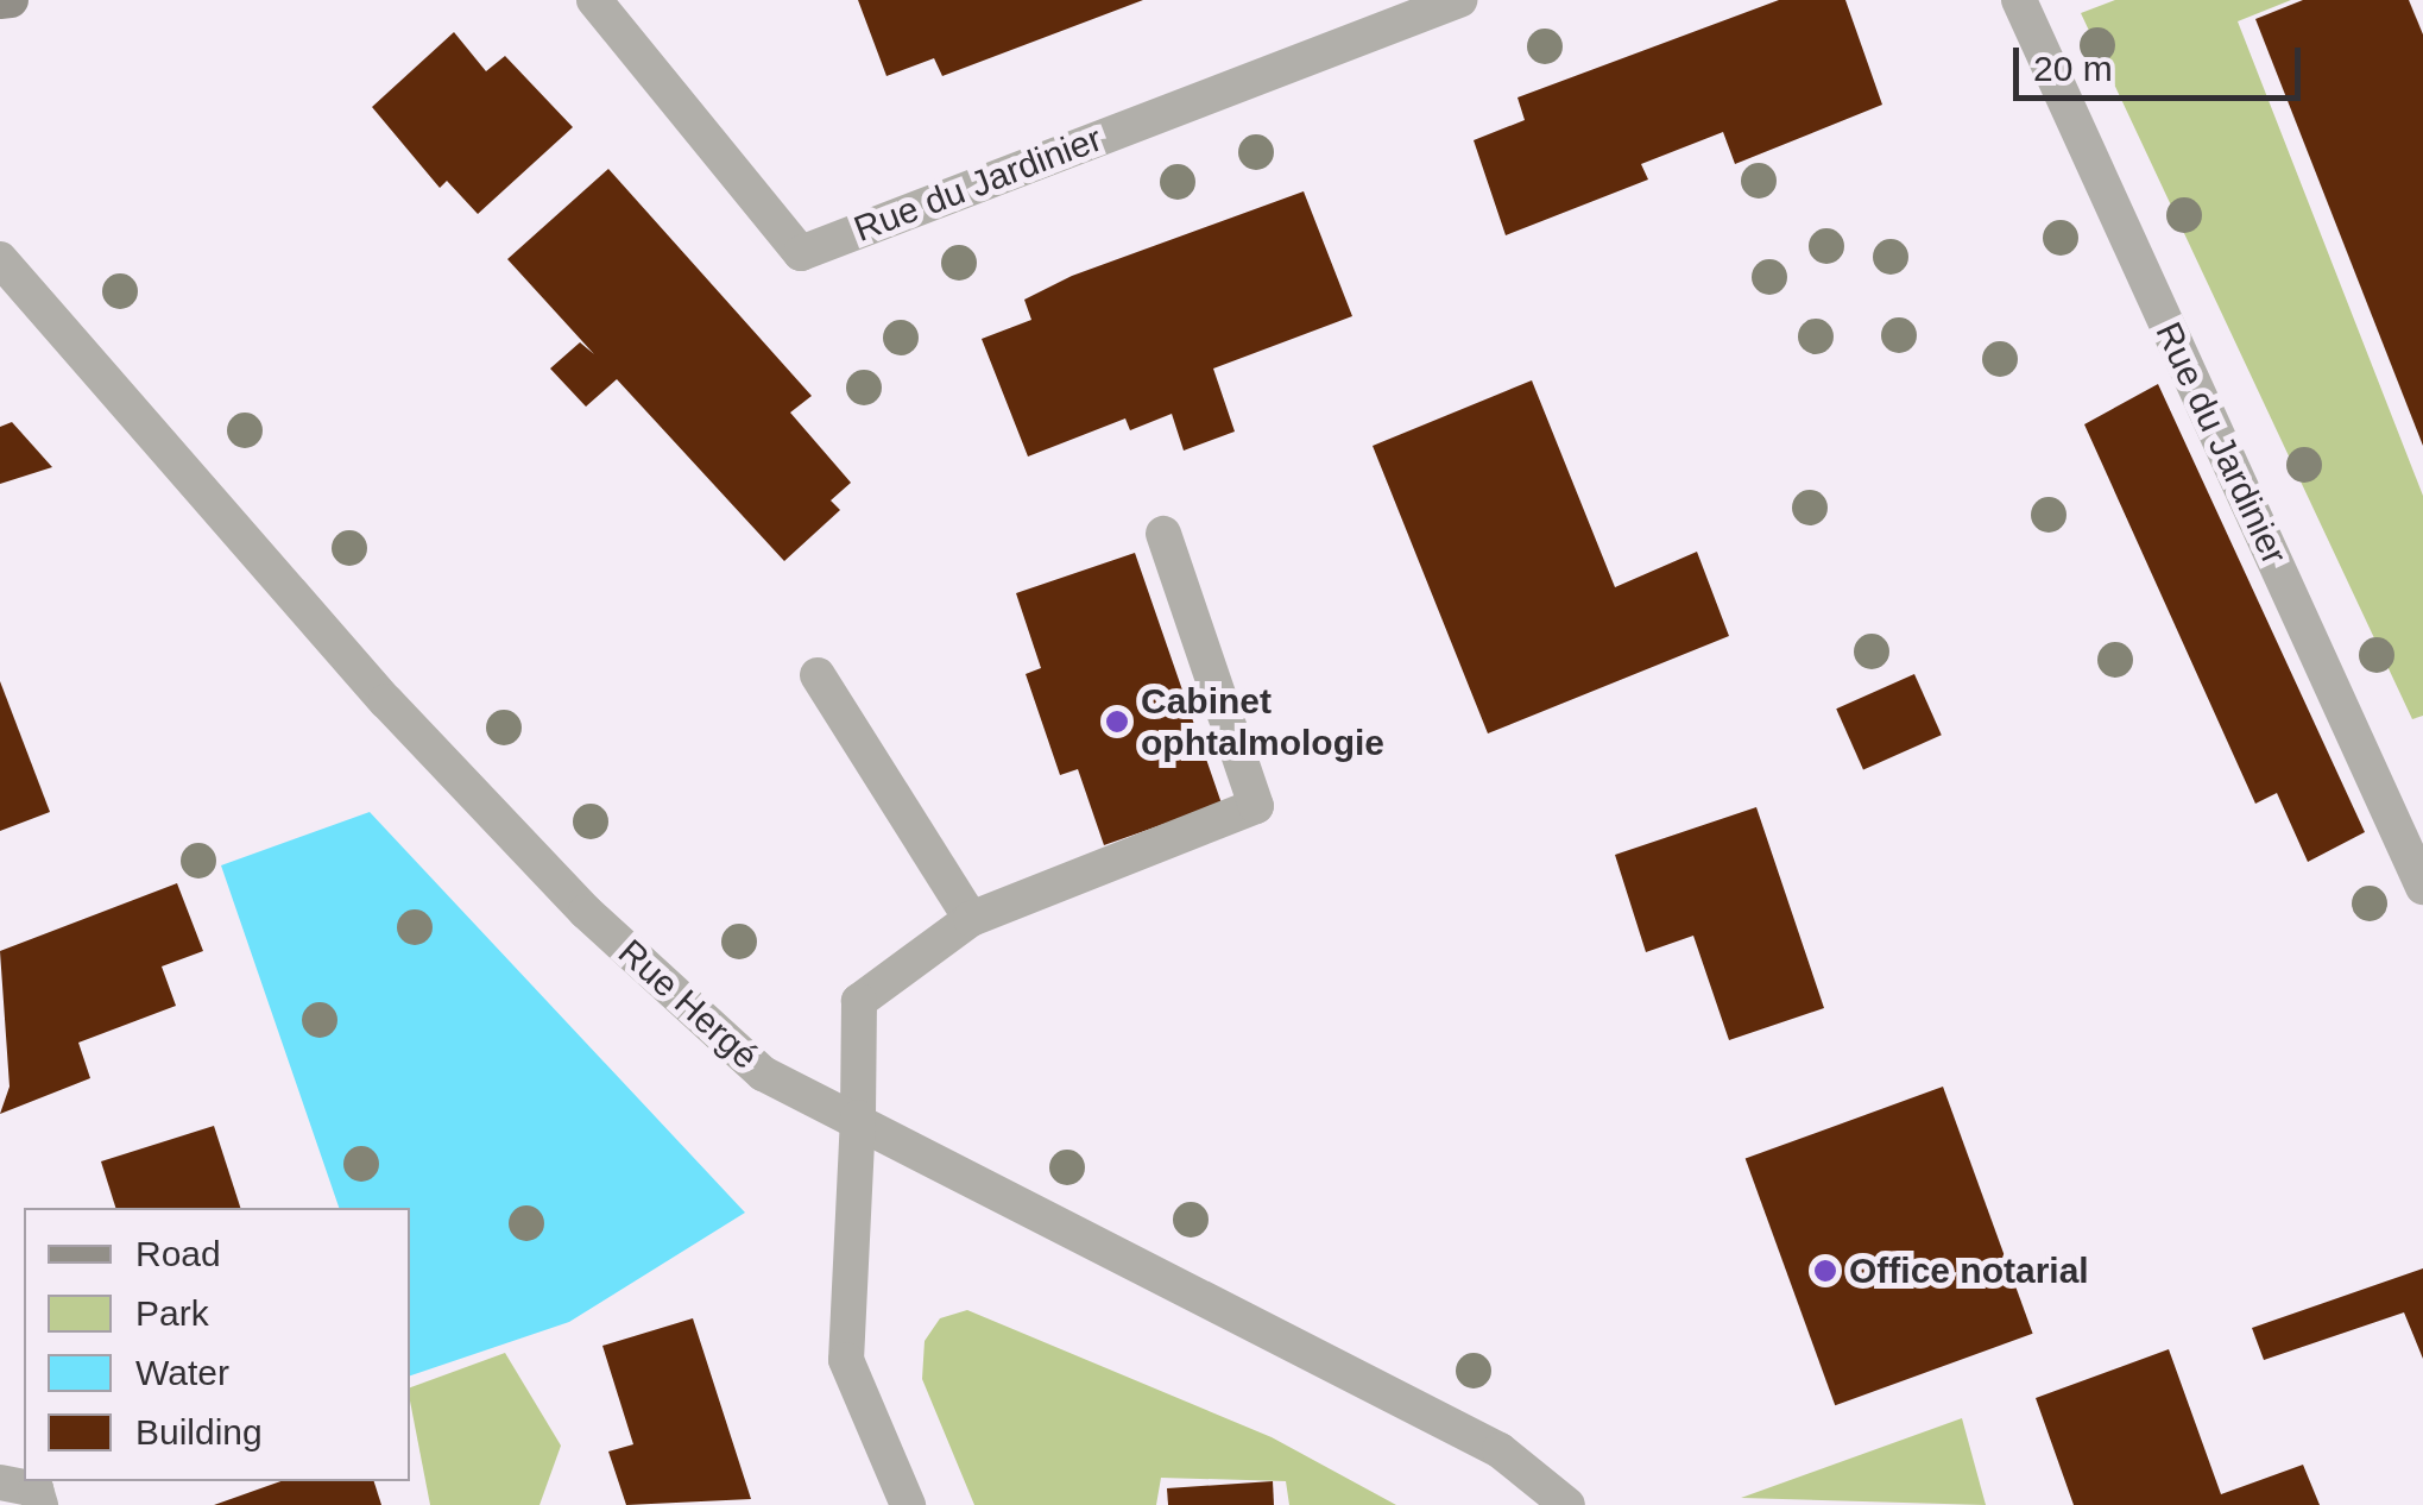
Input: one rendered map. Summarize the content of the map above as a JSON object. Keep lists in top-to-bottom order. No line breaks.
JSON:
{"streets":{"street":["Rue du Jardinier","Rue Hergé"]},"places":["Cabinet ophtalmologie","Office notarial"],"legend":["Road","Park","Water","Building"],"scale_bar":"20 m"}
